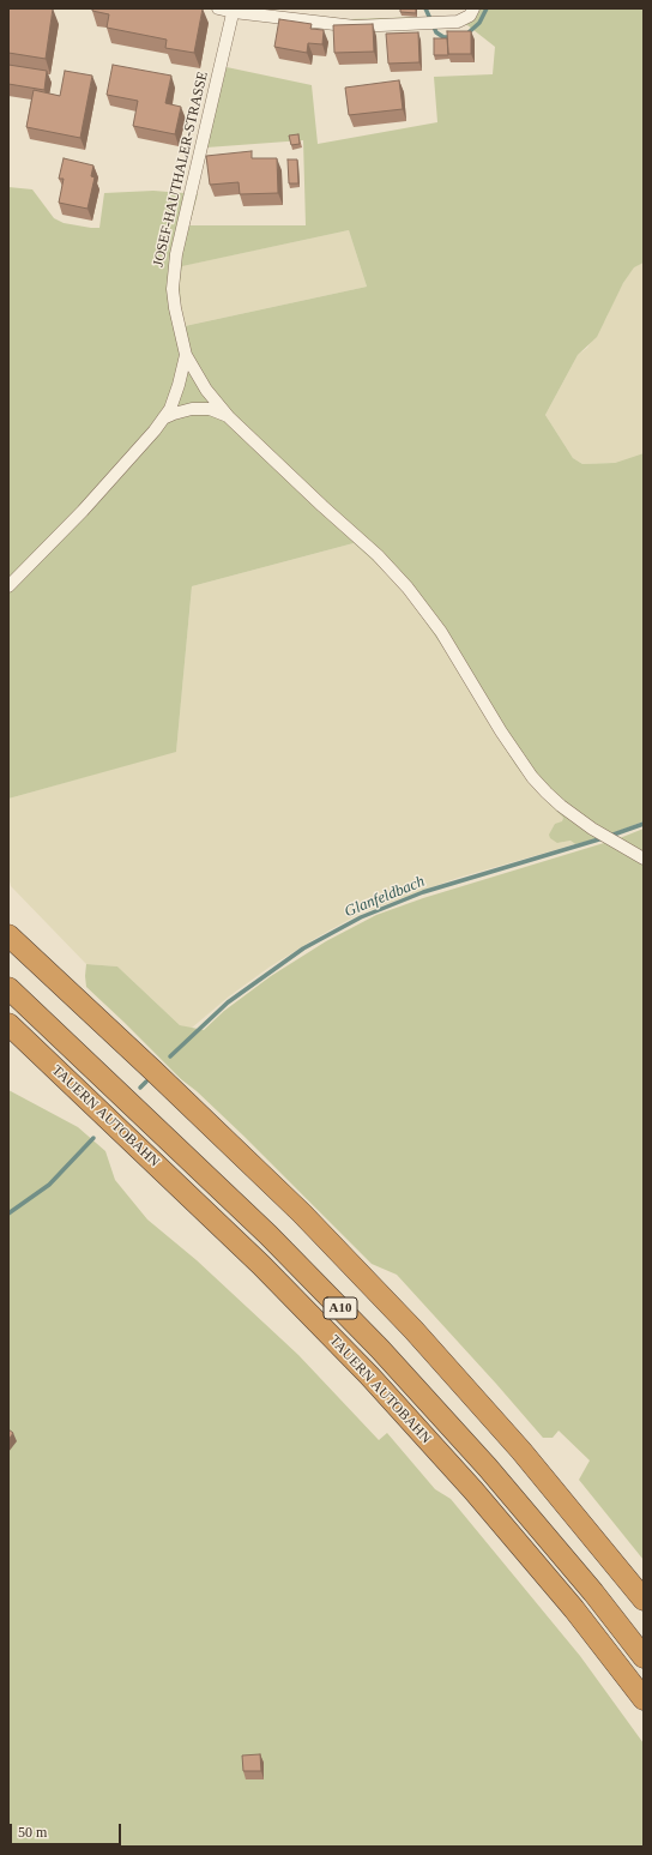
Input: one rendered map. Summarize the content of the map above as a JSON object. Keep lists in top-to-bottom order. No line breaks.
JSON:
{"streets":{"highway":["TAUERN AUTOBAHN","A10"],"street":["JOSEF-HAUTHALER-STRASSE"]},"water":["Glanfeldbach"],"scale_bar":"50 m"}
